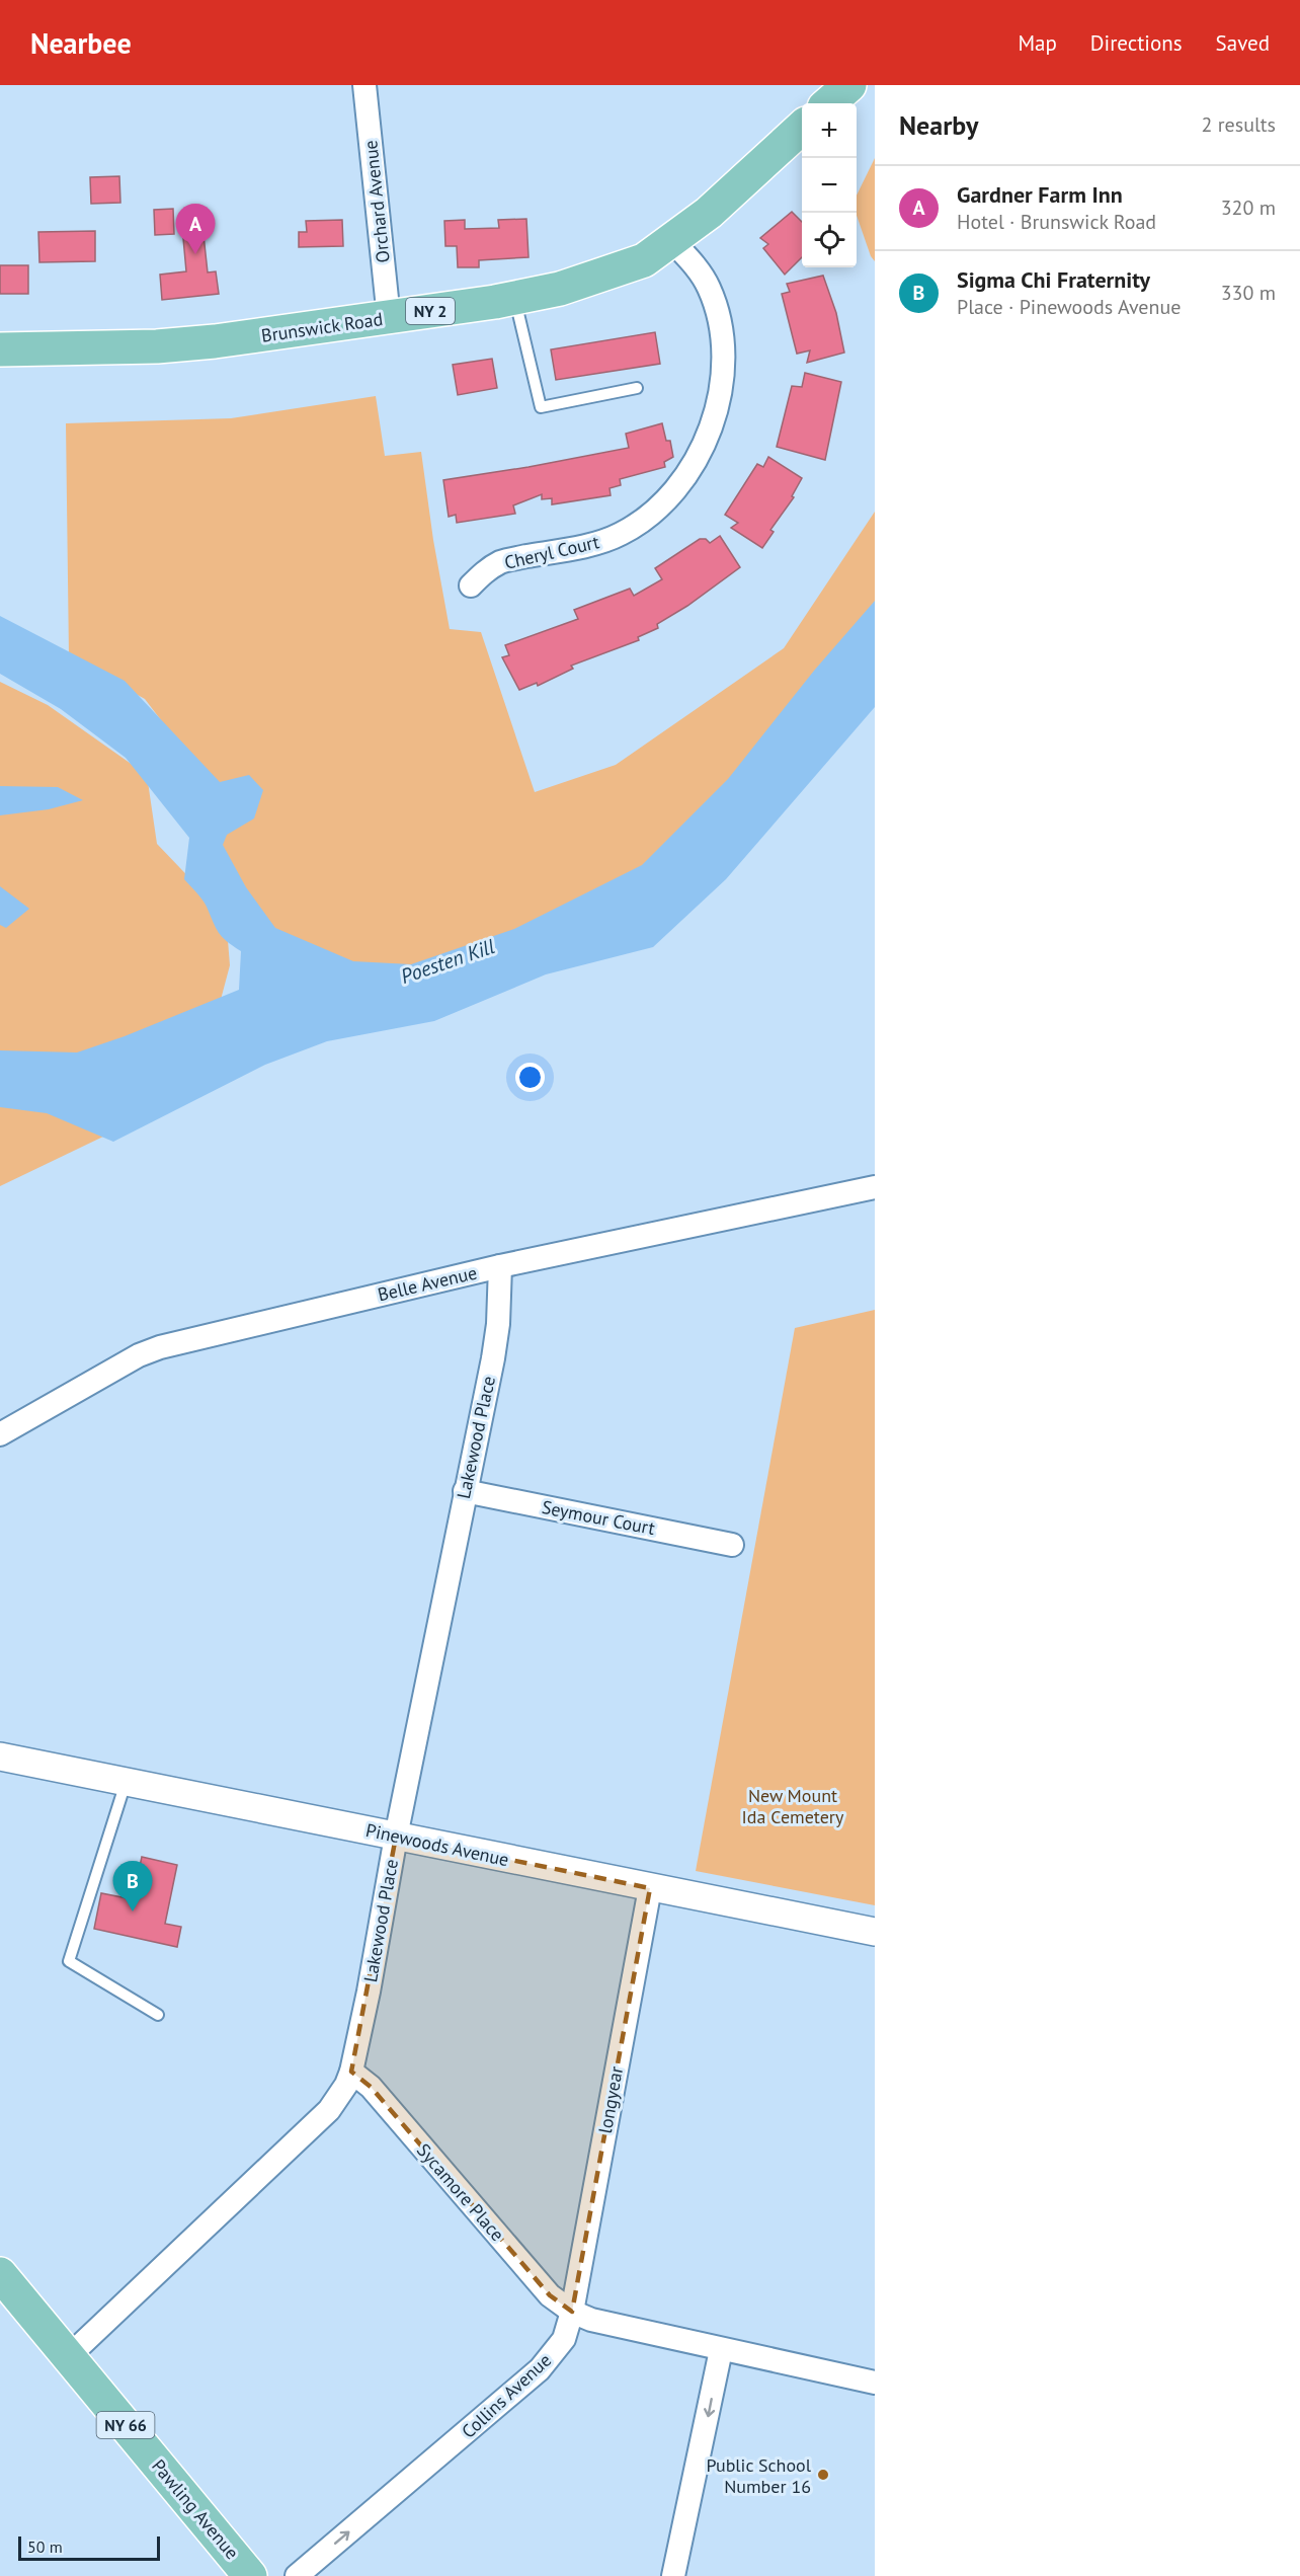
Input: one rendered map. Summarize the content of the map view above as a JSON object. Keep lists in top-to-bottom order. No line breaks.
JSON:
{"streets":{"main road":["NY 2","Brunswick Road","NY 66","Pawling Avenue"],"street":["Orchard Avenue","Cheryl Court","Belle Avenue","Lakewood Place","Seymour Court","Pinewoods Avenue","longyear","Sycamore Place","Collins Avenue"]},"crossings":[["Orchard Avenue","Brunswick Road"],["Brunswick Road","Cheryl Court"],["Belle Avenue","Lakewood Place"],["Lakewood Place","Seymour Court"],["Lakewood Place","Pinewoods Avenue"],["Lakewood Place","Sycamore Place"],["Lakewood Place","Pawling Avenue"],["Pinewoods Avenue","longyear"],["longyear","Sycamore Place"],["longyear","Collins Avenue"],["Sycamore Place","Collins Avenue"]],"one_way":["Collins Avenue"],"water":["Poesten Kill"],"parks":["New Mount Ida Cemetery"],"places":["Public School Number 16"],"scale_bar":"50 m","page":{"header":"Nearbee","nav":["Map","Directions","Saved"],"heading":["Nearby","2 results"],"map_buttons":["+","−"],"list":[{"mark":"A","name":"Gardner Farm Inn","note":"Hotel · Brunswick Road","value":"320 m"},{"mark":"B","name":"Sigma Chi Fraternity","note":"Place · Pinewoods Avenue","value":"330 m"}],"pins":["A","B"],"scale":"50 m"}}
